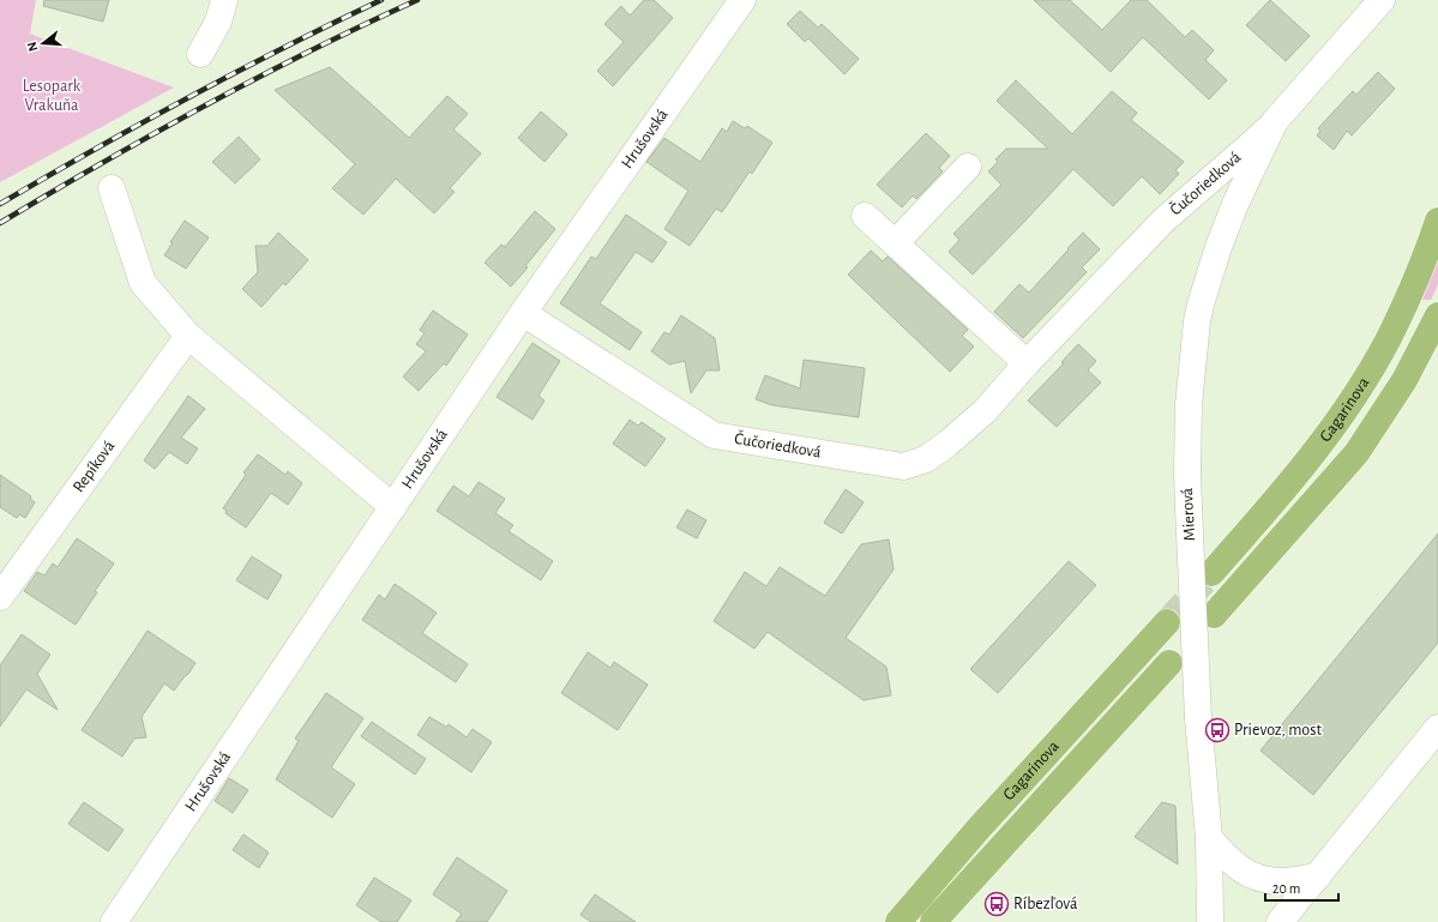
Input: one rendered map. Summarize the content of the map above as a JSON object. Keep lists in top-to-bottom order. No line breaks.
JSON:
{"streets":{"main road":["Gagarinova"],"street":["Hrušovská","Čučoriedková","Repíková","Mierová"]},"crossings":[["Hrušovská","Čučoriedková"],["Čučoriedková","Mierová"]],"parks":["Lesopark Vrakuňa"],"places":{"bus stop":["Prievoz, most","Ríbezľová"]},"scale_bar":"20 m","north":"left"}
